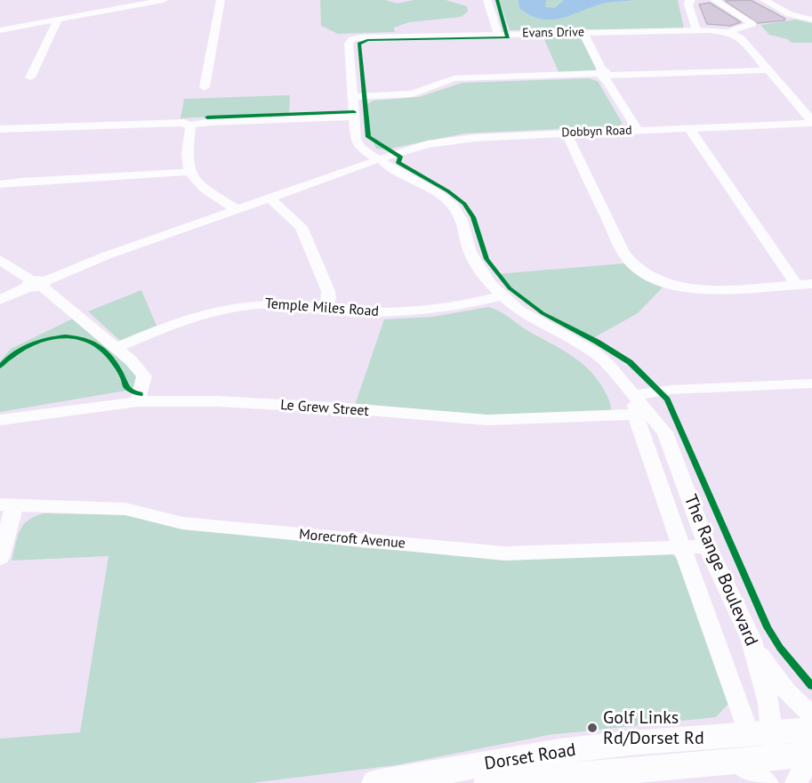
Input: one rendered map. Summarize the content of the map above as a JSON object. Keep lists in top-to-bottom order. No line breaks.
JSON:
{"streets":{"main road":["Dorset Road"],"street":["Evans Drive","Dobbyn Road","Temple Miles Road","Le Grew Street","Morecroft Avenue","The Range Boulevard"]},"crossings":[["Evans Drive","Dobbyn Road"],["Evans Drive","The Range Boulevard"],["Dobbyn Road","The Range Boulevard"],["Temple Miles Road","The Range Boulevard"],["Le Grew Street","The Range Boulevard"],["Morecroft Avenue","The Range Boulevard"],["The Range Boulevard","Dorset Road"]],"places":["Golf Links Rd/Dorset Rd"]}
